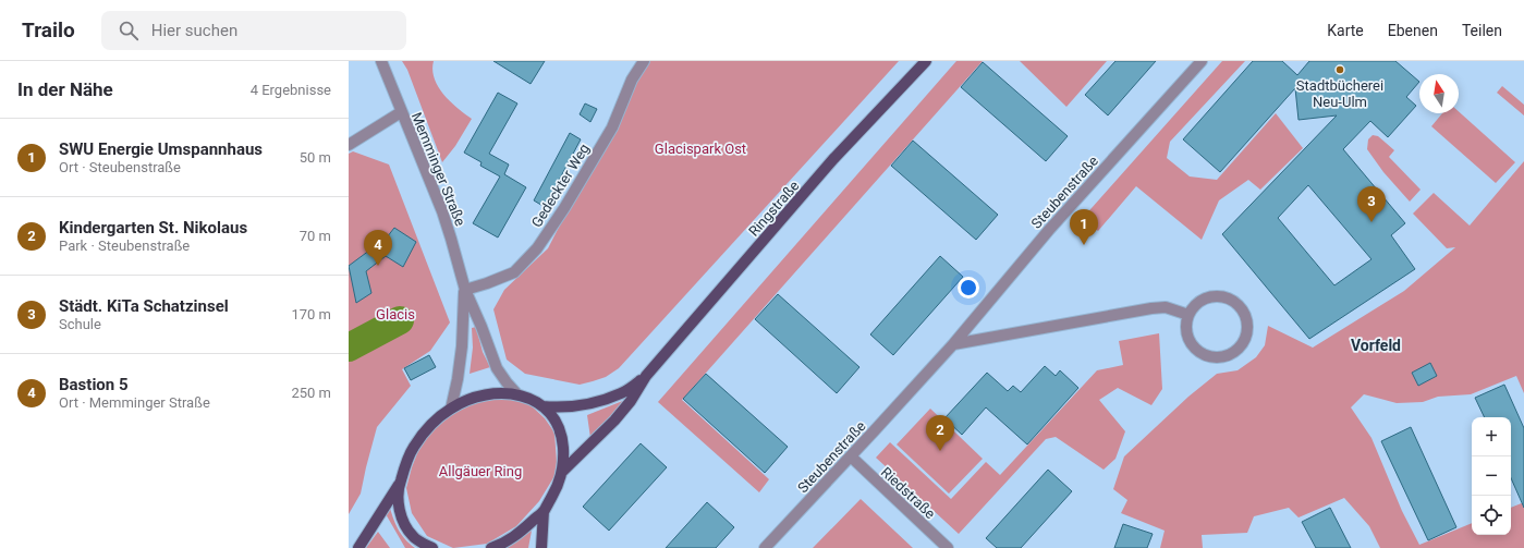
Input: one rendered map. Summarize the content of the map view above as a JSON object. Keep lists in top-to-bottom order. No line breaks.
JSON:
{"streets":{"main road":["Ringstraße"],"street":["Memminger Straße","Gedeckter Weg","Steubenstraße","Riedstraße"]},"crossings":[["Memminger Straße","Gedeckter Weg"],["Steubenstraße","Riedstraße"]],"districts":["Vorfeld"],"parks":["Glacispark Ost","Glacis","Allgäuer Ring"],"places":["Stadtbücherei Neu-Ulm"],"north":"top","page":{"header":"Trailo","search":"Hier suchen","nav":["Karte","Ebenen","Teilen"],"heading":["In der Nähe","4 Ergebnisse"],"list":[{"mark":"1","name":"SWU Energie Umspannhaus","note":"Ort · Steubenstraße","value":"50 m"},{"mark":"2","name":"Kindergarten St. Nikolaus","note":"Park · Steubenstraße","value":"70 m"},{"mark":"3","name":"Städt. KiTa Schatzinsel","note":"Schule","value":"170 m"},{"mark":"4","name":"Bastion 5","note":"Ort · Memminger Straße","value":"250 m"}],"pins":["3","1","4","2"],"map_buttons":["+","−"]}}
